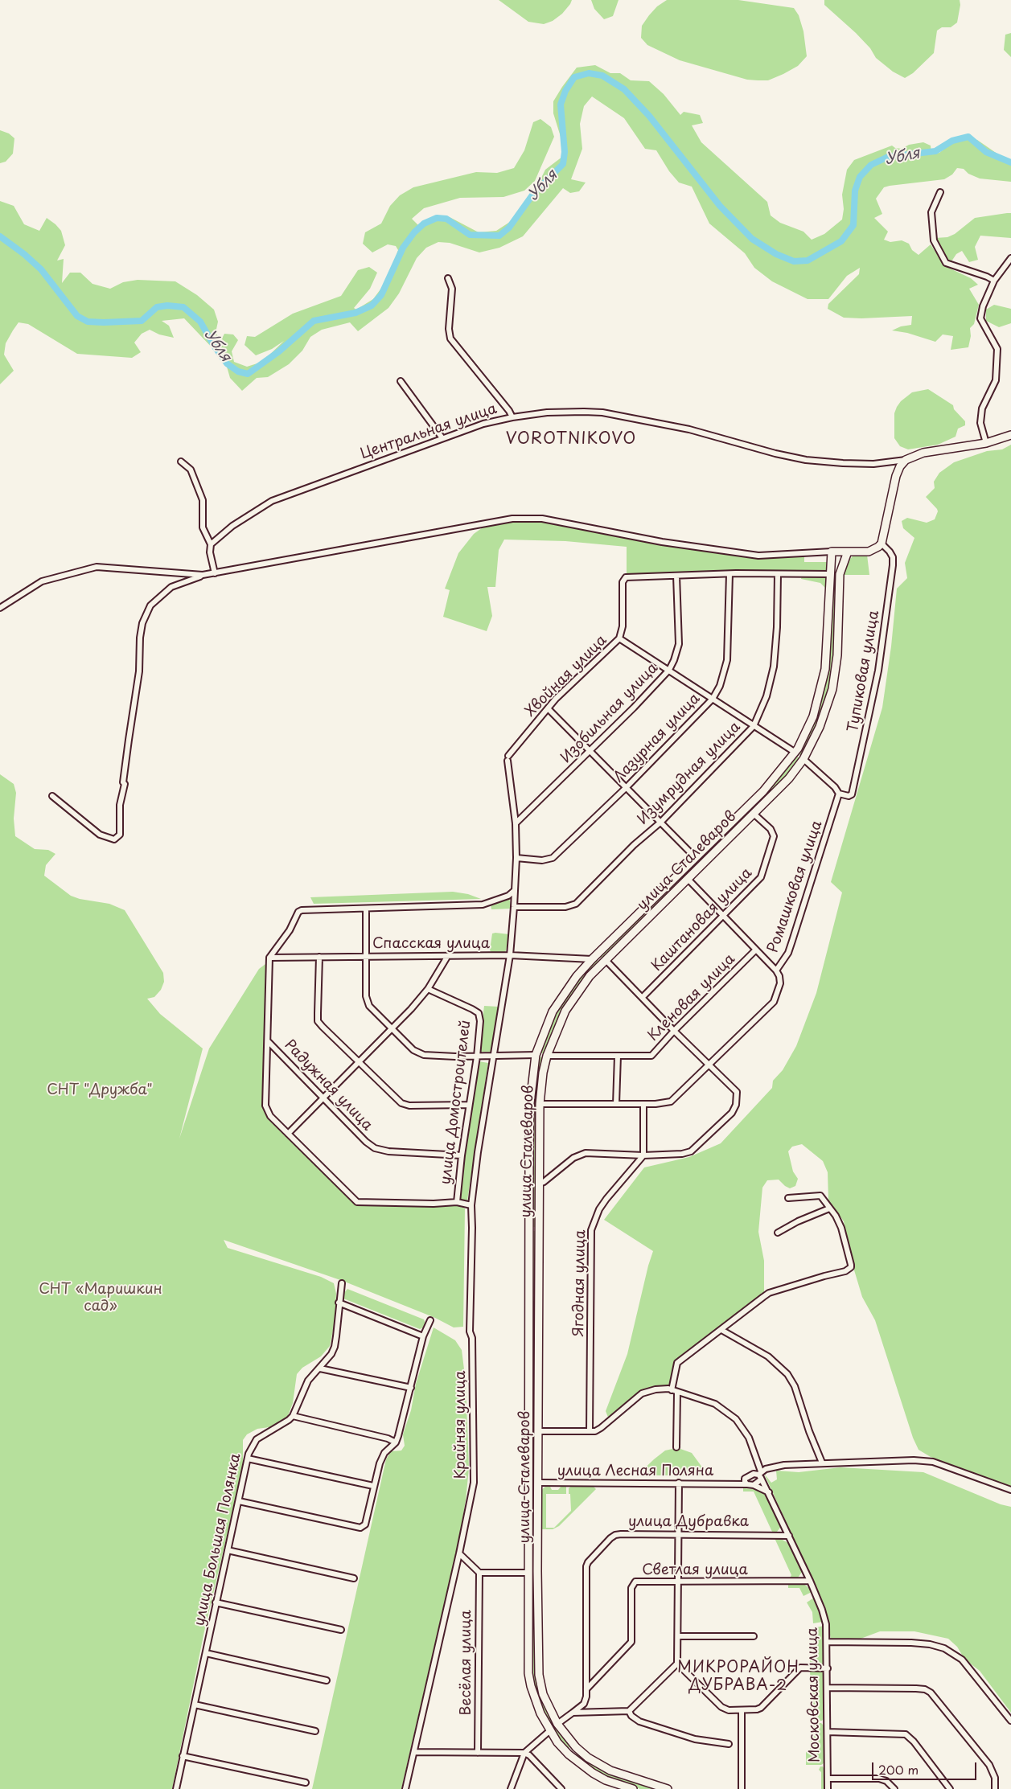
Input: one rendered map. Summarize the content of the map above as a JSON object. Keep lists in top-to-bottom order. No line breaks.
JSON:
{"streets":{"main road":["улица Сталеваров"],"street":["Центральная улица","Тупиковая улица","Хвойная улица","Изобильная улица","Лазурная улица","Изумрудная улица","Ромашковая улица","Каштановая улица","Спасская улица","Кленовая улица","Радужная улица","улица Домостроителей","Ягодная улица","Крайняя улица","улица Лесная Поляна","улица Дубравка","улица Большая Полянка","Светлая улица","Весёлая улица","Московская улица"]},"crossings":[["Тупиковая улица","Ромашковая улица"],["Хвойная улица","Изобильная улица"],["Хвойная улица","Лазурная улица"],["Хвойная улица","Изумрудная улица"],["Хвойная улица","Спасская улица"],["Хвойная улица","Крайняя улица"],["улица Сталеваров","Ромашковая улица"],["улица Сталеваров","Каштановая улица"],["улица Сталеваров","Спасская улица"],["улица Сталеваров","Кленовая улица"],["улица Сталеваров","улица Лесная Поляна"],["улица Сталеваров","улица Дубравка"],["улица Сталеваров","Московская улица"],["Спасская улица","Радужная улица"],["Радужная улица","улица Домостроителей"],["улица Домостроителей","Крайняя улица"],["Ягодная улица","Московская улица"],["улица Лесная Поляна","Московская улица"],["улица Дубравка","Светлая улица"],["улица Дубравка","Московская улица"],["Светлая улица","Московская улица"]],"districts":["VOROTNIKOVO","МИКРОРАЙОН ДУБРАВА-2"],"water":["Убля"],"parks":["СНТ \"Дружба\"","СНТ «Маришкин сад»"],"scale_bar":"200 m"}
